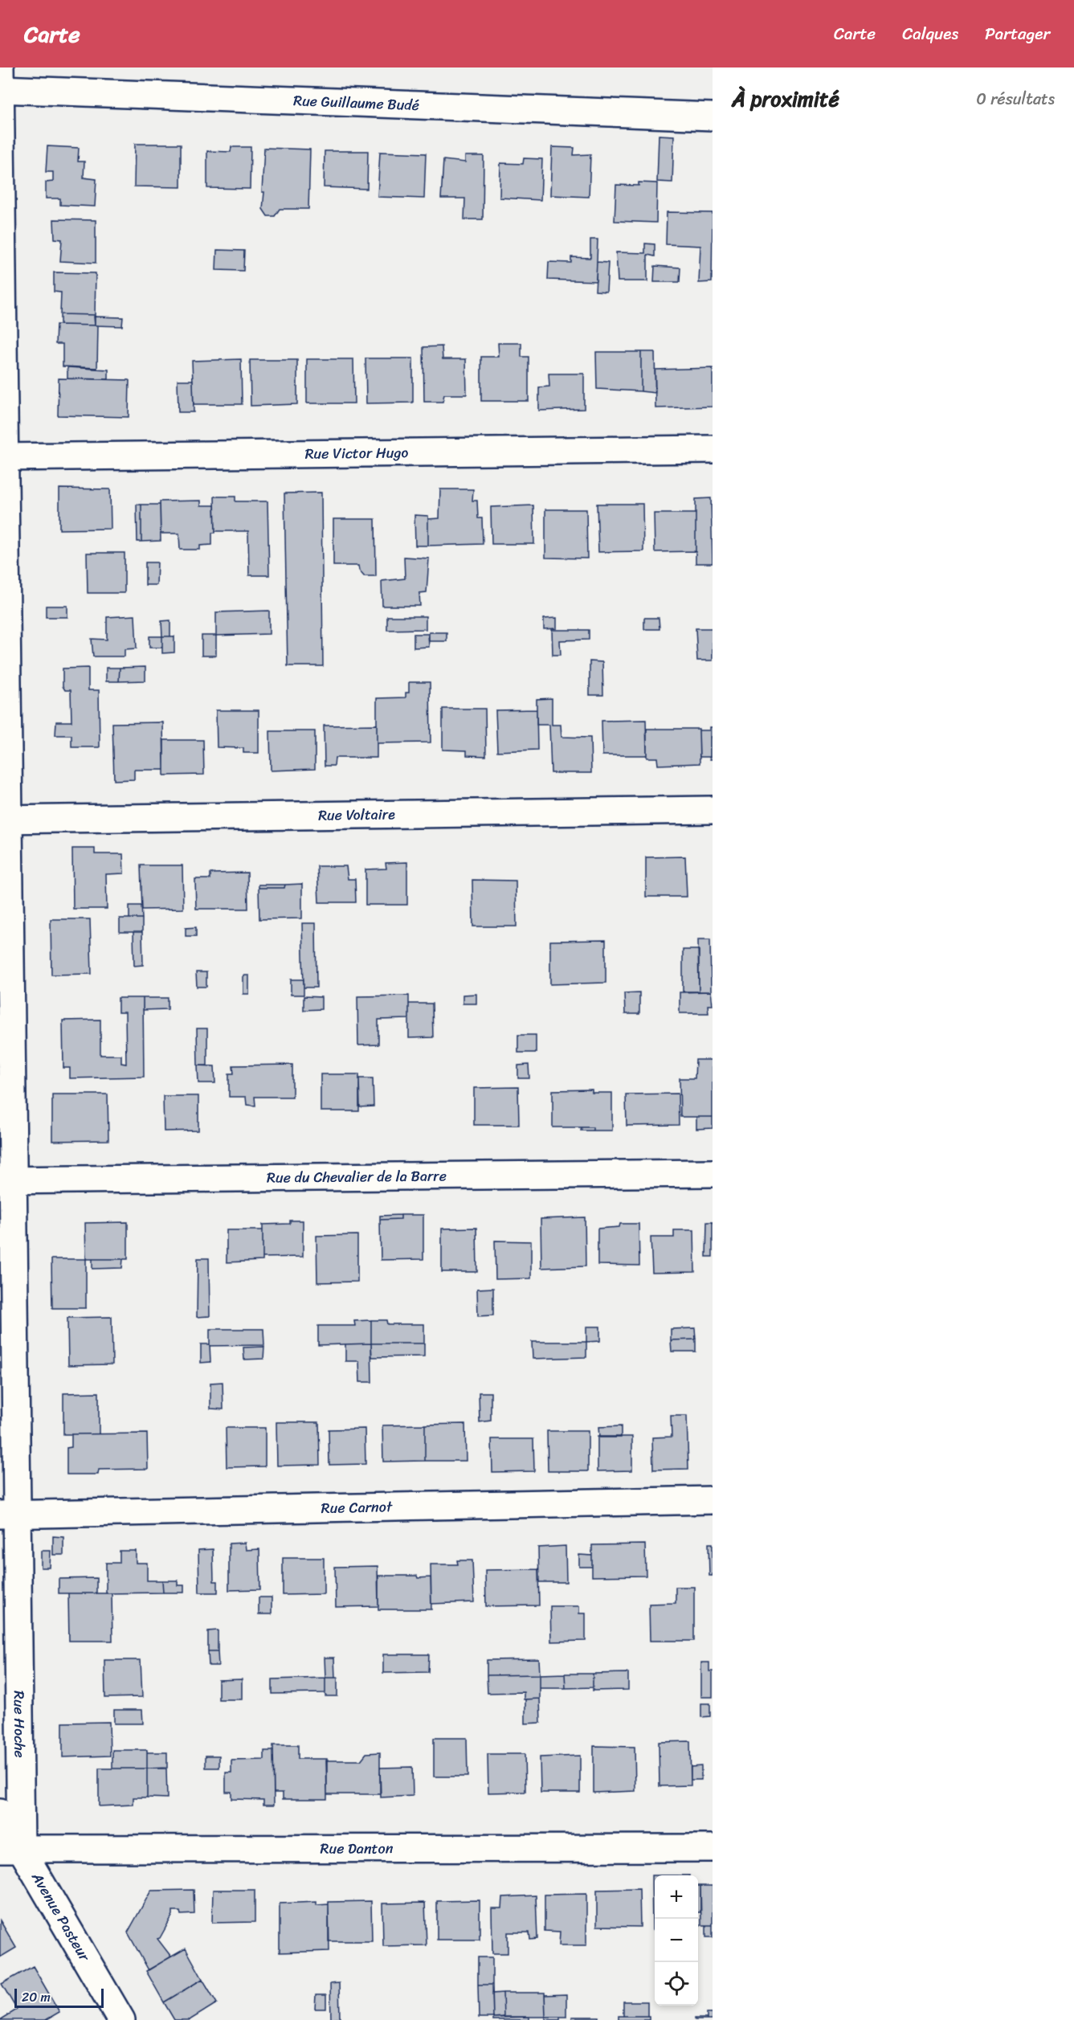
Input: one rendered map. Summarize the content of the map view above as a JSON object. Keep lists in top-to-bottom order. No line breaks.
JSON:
{"streets":{"street":["Rue Guillaume Budé","Rue Victor Hugo","Rue Voltaire","Rue du Chevalier de la Barre","Rue Carnot","Rue Hoche","Rue Danton","Avenue Pasteur"]},"crossings":[["Rue Guillaume Budé","Rue Hoche"],["Rue Victor Hugo","Rue Hoche"],["Rue Voltaire","Rue Hoche"],["Rue du Chevalier de la Barre","Rue Hoche"],["Rue Carnot","Rue Hoche"],["Rue Hoche","Rue Danton"],["Rue Hoche","Avenue Pasteur"],["Rue Danton","Avenue Pasteur"]],"scale_bar":"20 m","page":{"header":"Carte","nav":["Carte","Calques","Partager"],"heading":["À proximité","0 résultats"],"map_buttons":["+","−"],"scale":"20 m"}}
